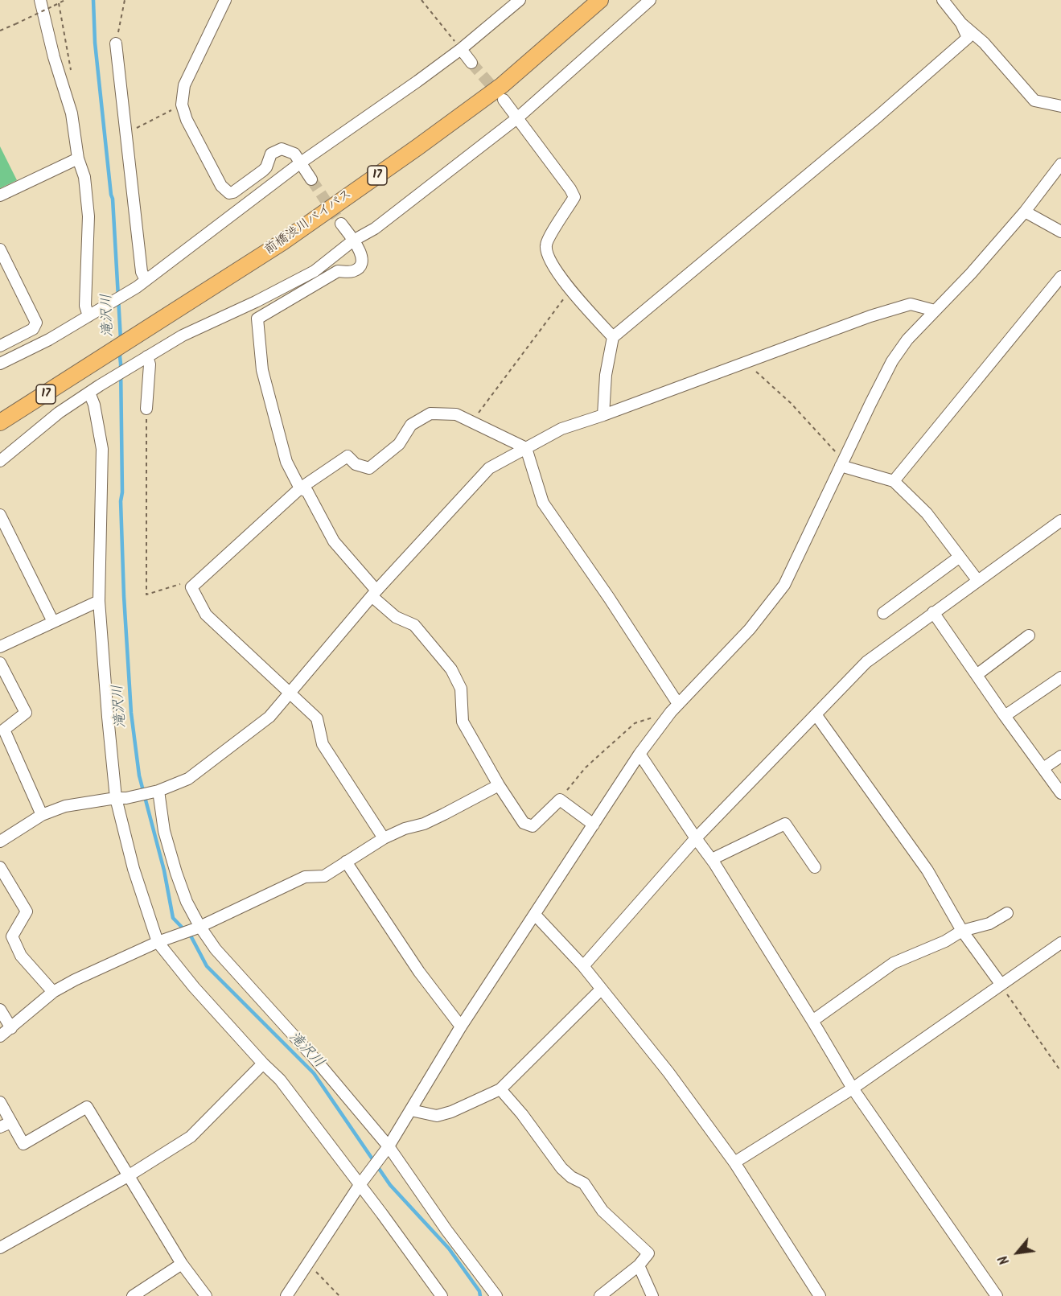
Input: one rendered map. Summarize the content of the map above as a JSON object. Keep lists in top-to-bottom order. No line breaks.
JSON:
{"streets":{"highway":["17","前橋渋川バイパス"]},"water":["滝沢川"],"north":"bottom left"}
